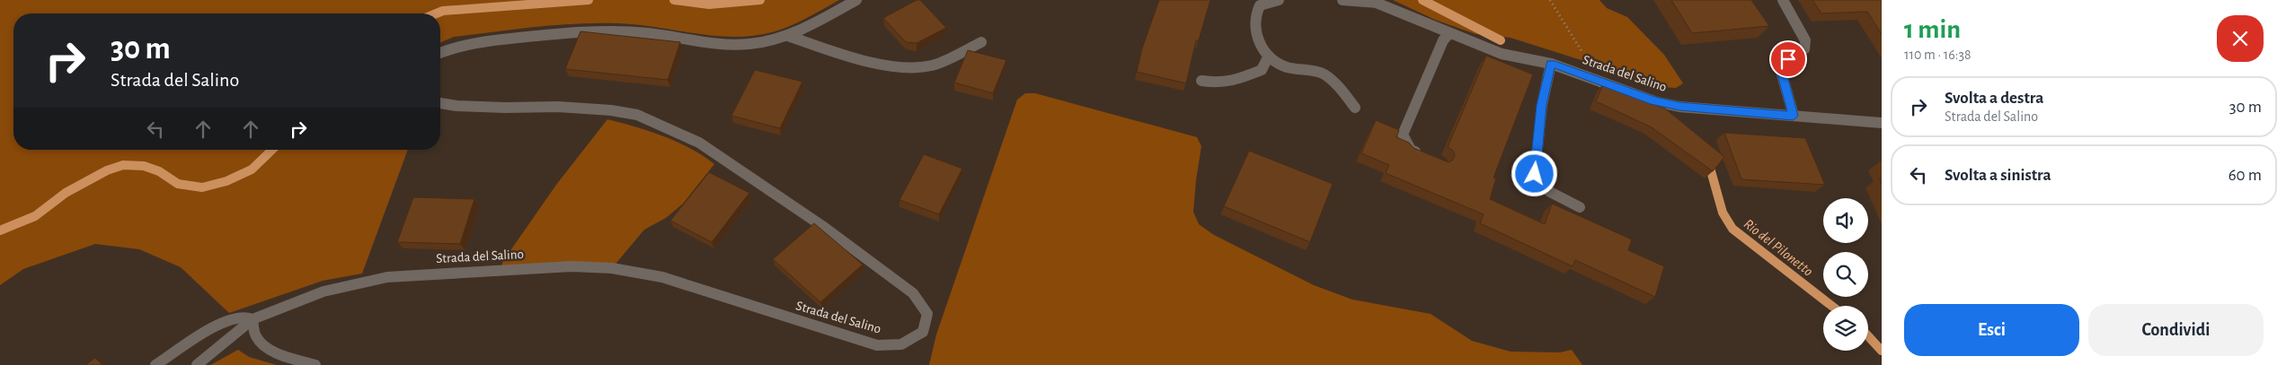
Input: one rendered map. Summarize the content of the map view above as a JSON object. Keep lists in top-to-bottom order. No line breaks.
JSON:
{"streets":{"street":["Strada del Salino"]},"water":["Rio del Pilonetto"],"page":{"heading":["1 min","110 m · 16:38"],"turn":["30 m","Strada del Salino"],"list":[{"name":"Svolta a destra","note":"Strada del Salino","value":"30 m"},{"name":"Svolta a sinistra","value":"60 m"}],"buttons":["Esci","Condividi"]}}
